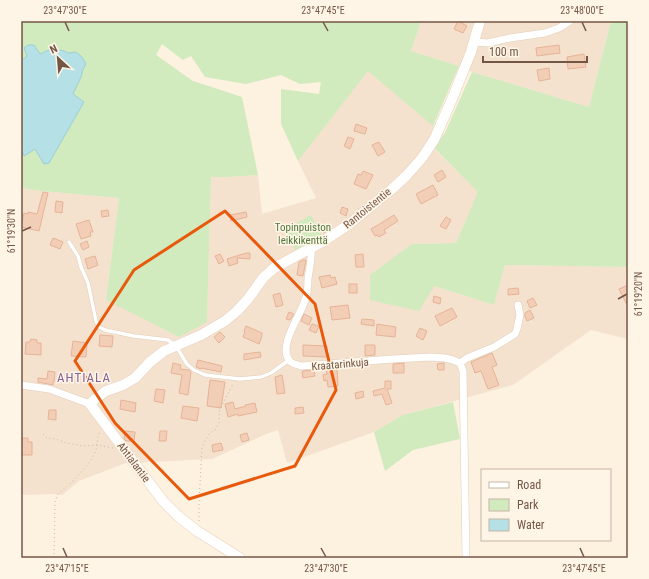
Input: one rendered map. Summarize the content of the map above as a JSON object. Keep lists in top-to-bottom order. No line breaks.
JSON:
{"streets":{"street":["Rantoistentie","Kraatarinkuja","Ahtialantie"]},"crossings":[["Rantoistentie","Ahtialantie"]],"districts":["AHTIALA"],"parks":["Topinpuiston leikkikenttä"],"legend":["Road","Park","Water"],"scale_bar":"100 m","north":"top left","coordinates":["23°47'30\"E","23°47'45\"E","23°48'00\"E","61°19'30\"N","61°19'20\"N","23°47'15\"E"]}
